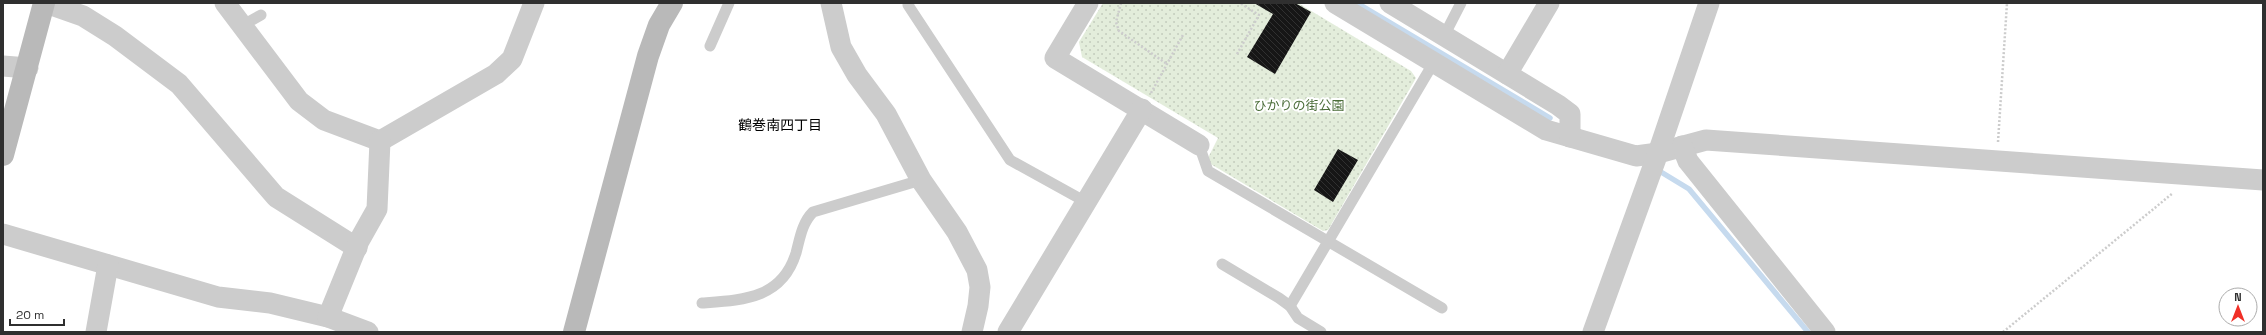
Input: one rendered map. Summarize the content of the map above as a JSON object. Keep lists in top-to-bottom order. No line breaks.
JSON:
{"districts":["鶴巻南四丁目"],"parks":["ひかりの街公園"],"scale_bar":"20 m","north":"top"}
